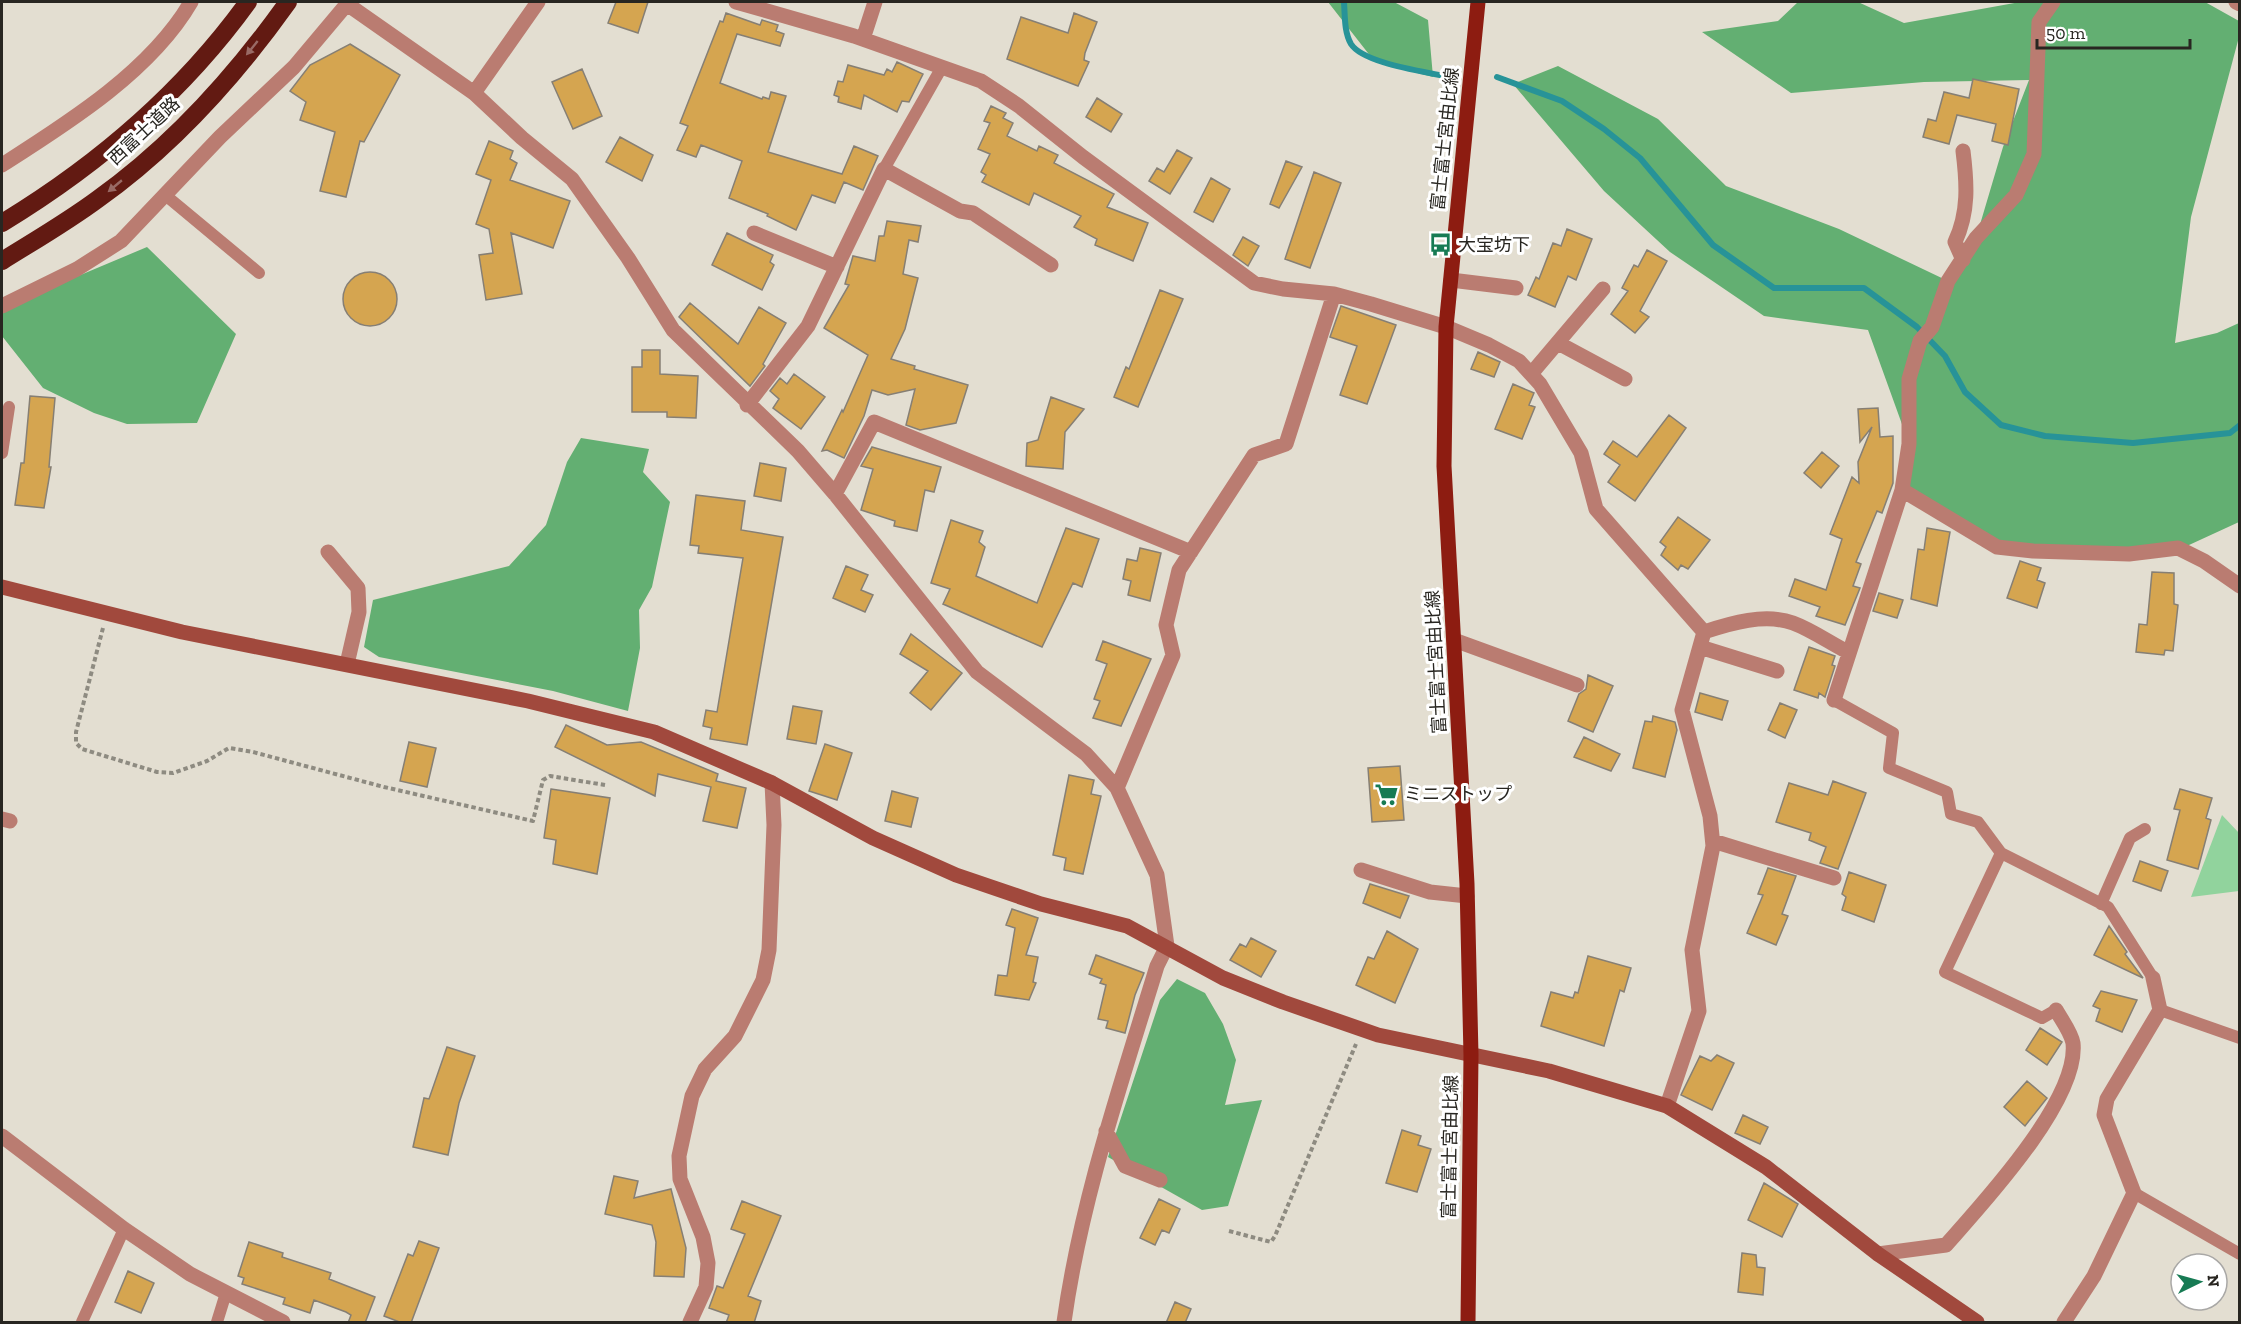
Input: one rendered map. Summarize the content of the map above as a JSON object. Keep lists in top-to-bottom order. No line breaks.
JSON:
{"streets":{"highway":["西富士道路"],"main road":["富士富士宮由比線"]},"places":{"bus stop":["大宝坊下"],"supermarket":["ミニストップ"]},"scale_bar":"50 m","north":"right"}
